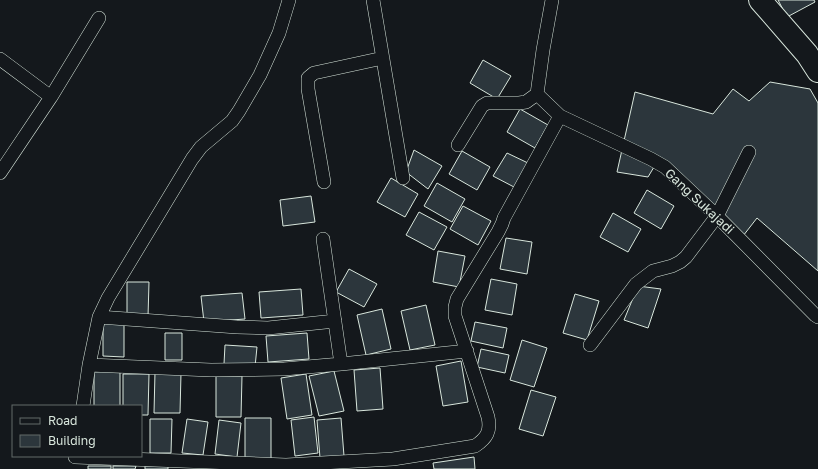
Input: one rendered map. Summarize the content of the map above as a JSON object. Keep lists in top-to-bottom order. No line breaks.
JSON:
{"streets":{"street":["Gang Sukajadi"]},"legend":["Road","Building"]}
